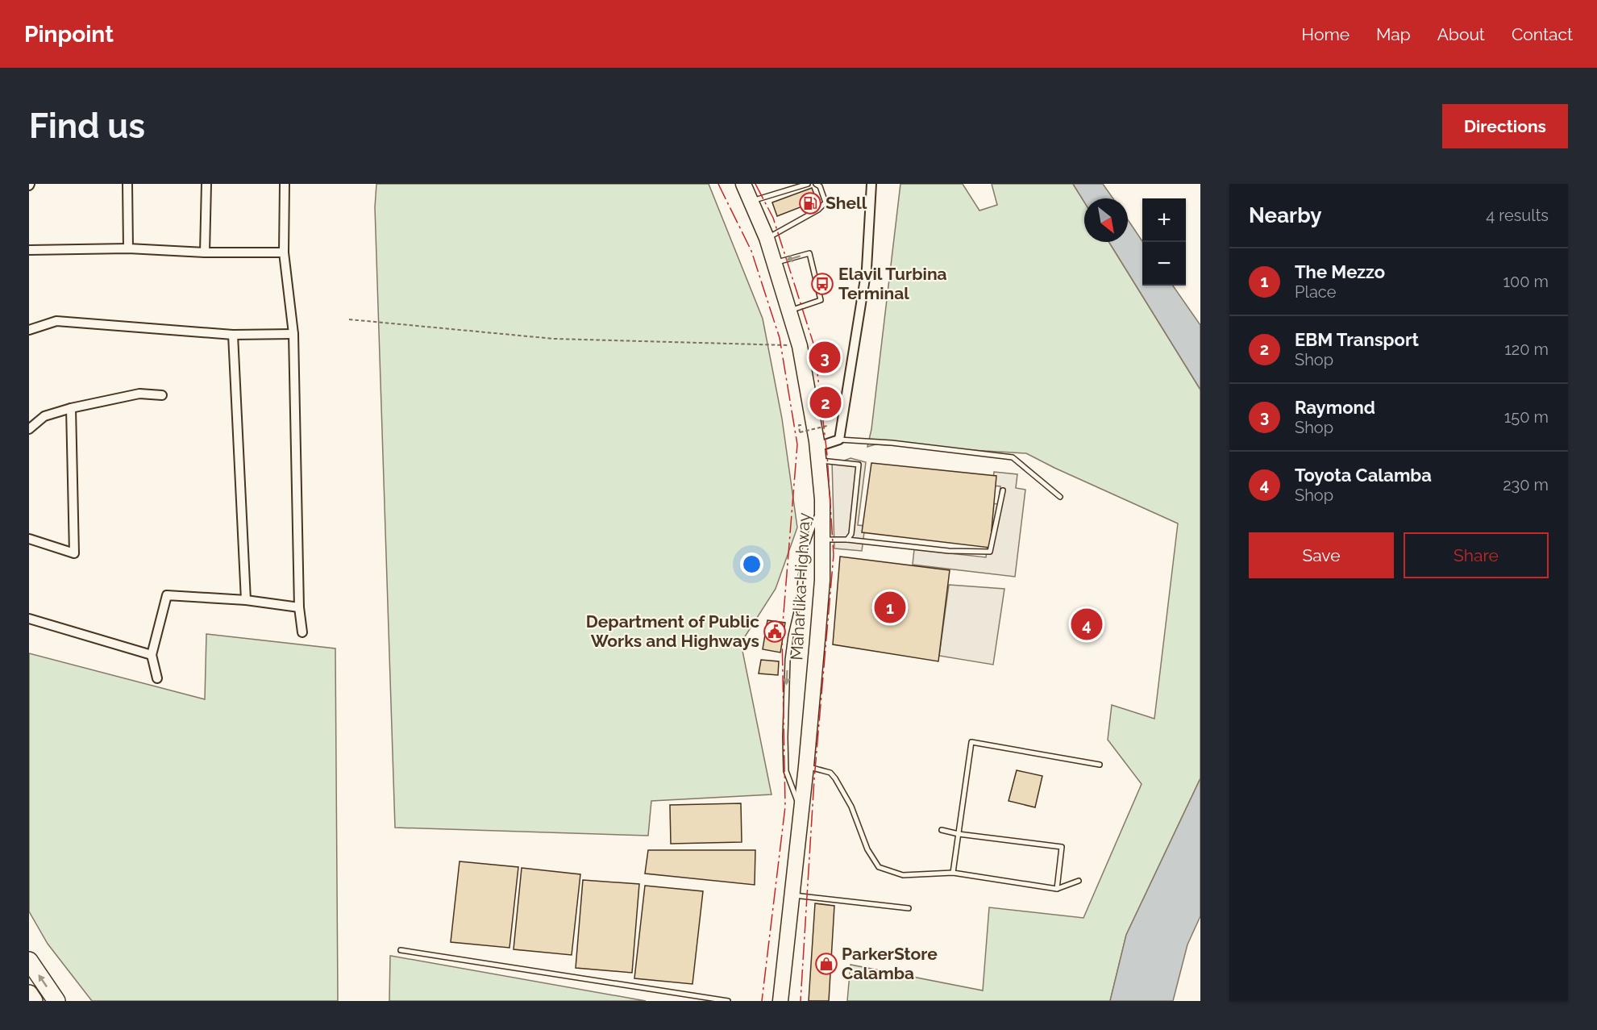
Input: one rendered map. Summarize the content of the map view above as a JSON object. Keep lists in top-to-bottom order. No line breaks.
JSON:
{"streets":{"highway":["Maharlika Highway"]},"places":{"fuel station":["Shell"],"bus stop":["Elavil Turbina Terminal"],"public building":["Department of Public Works and Highways"],"shop":["ParkerStore Calamba"]},"north":"bottom right","page":{"header":"Pinpoint","nav":["Home","Map","About","Contact"],"buttons":["Directions",["Save","Share"]],"title":"Find us","heading":["Nearby","4 results"],"map_buttons":["+","−"],"list":[{"mark":"1","name":"The Mezzo","note":"Place","value":"100 m"},{"mark":"2","name":"EBM Transport","note":"Shop","value":"120 m"},{"mark":"3","name":"Raymond","note":"Shop","value":"150 m"},{"mark":"4","name":"Toyota Calamba","note":"Shop","value":"230 m"}],"pins":["3","2","1","4"]}}
